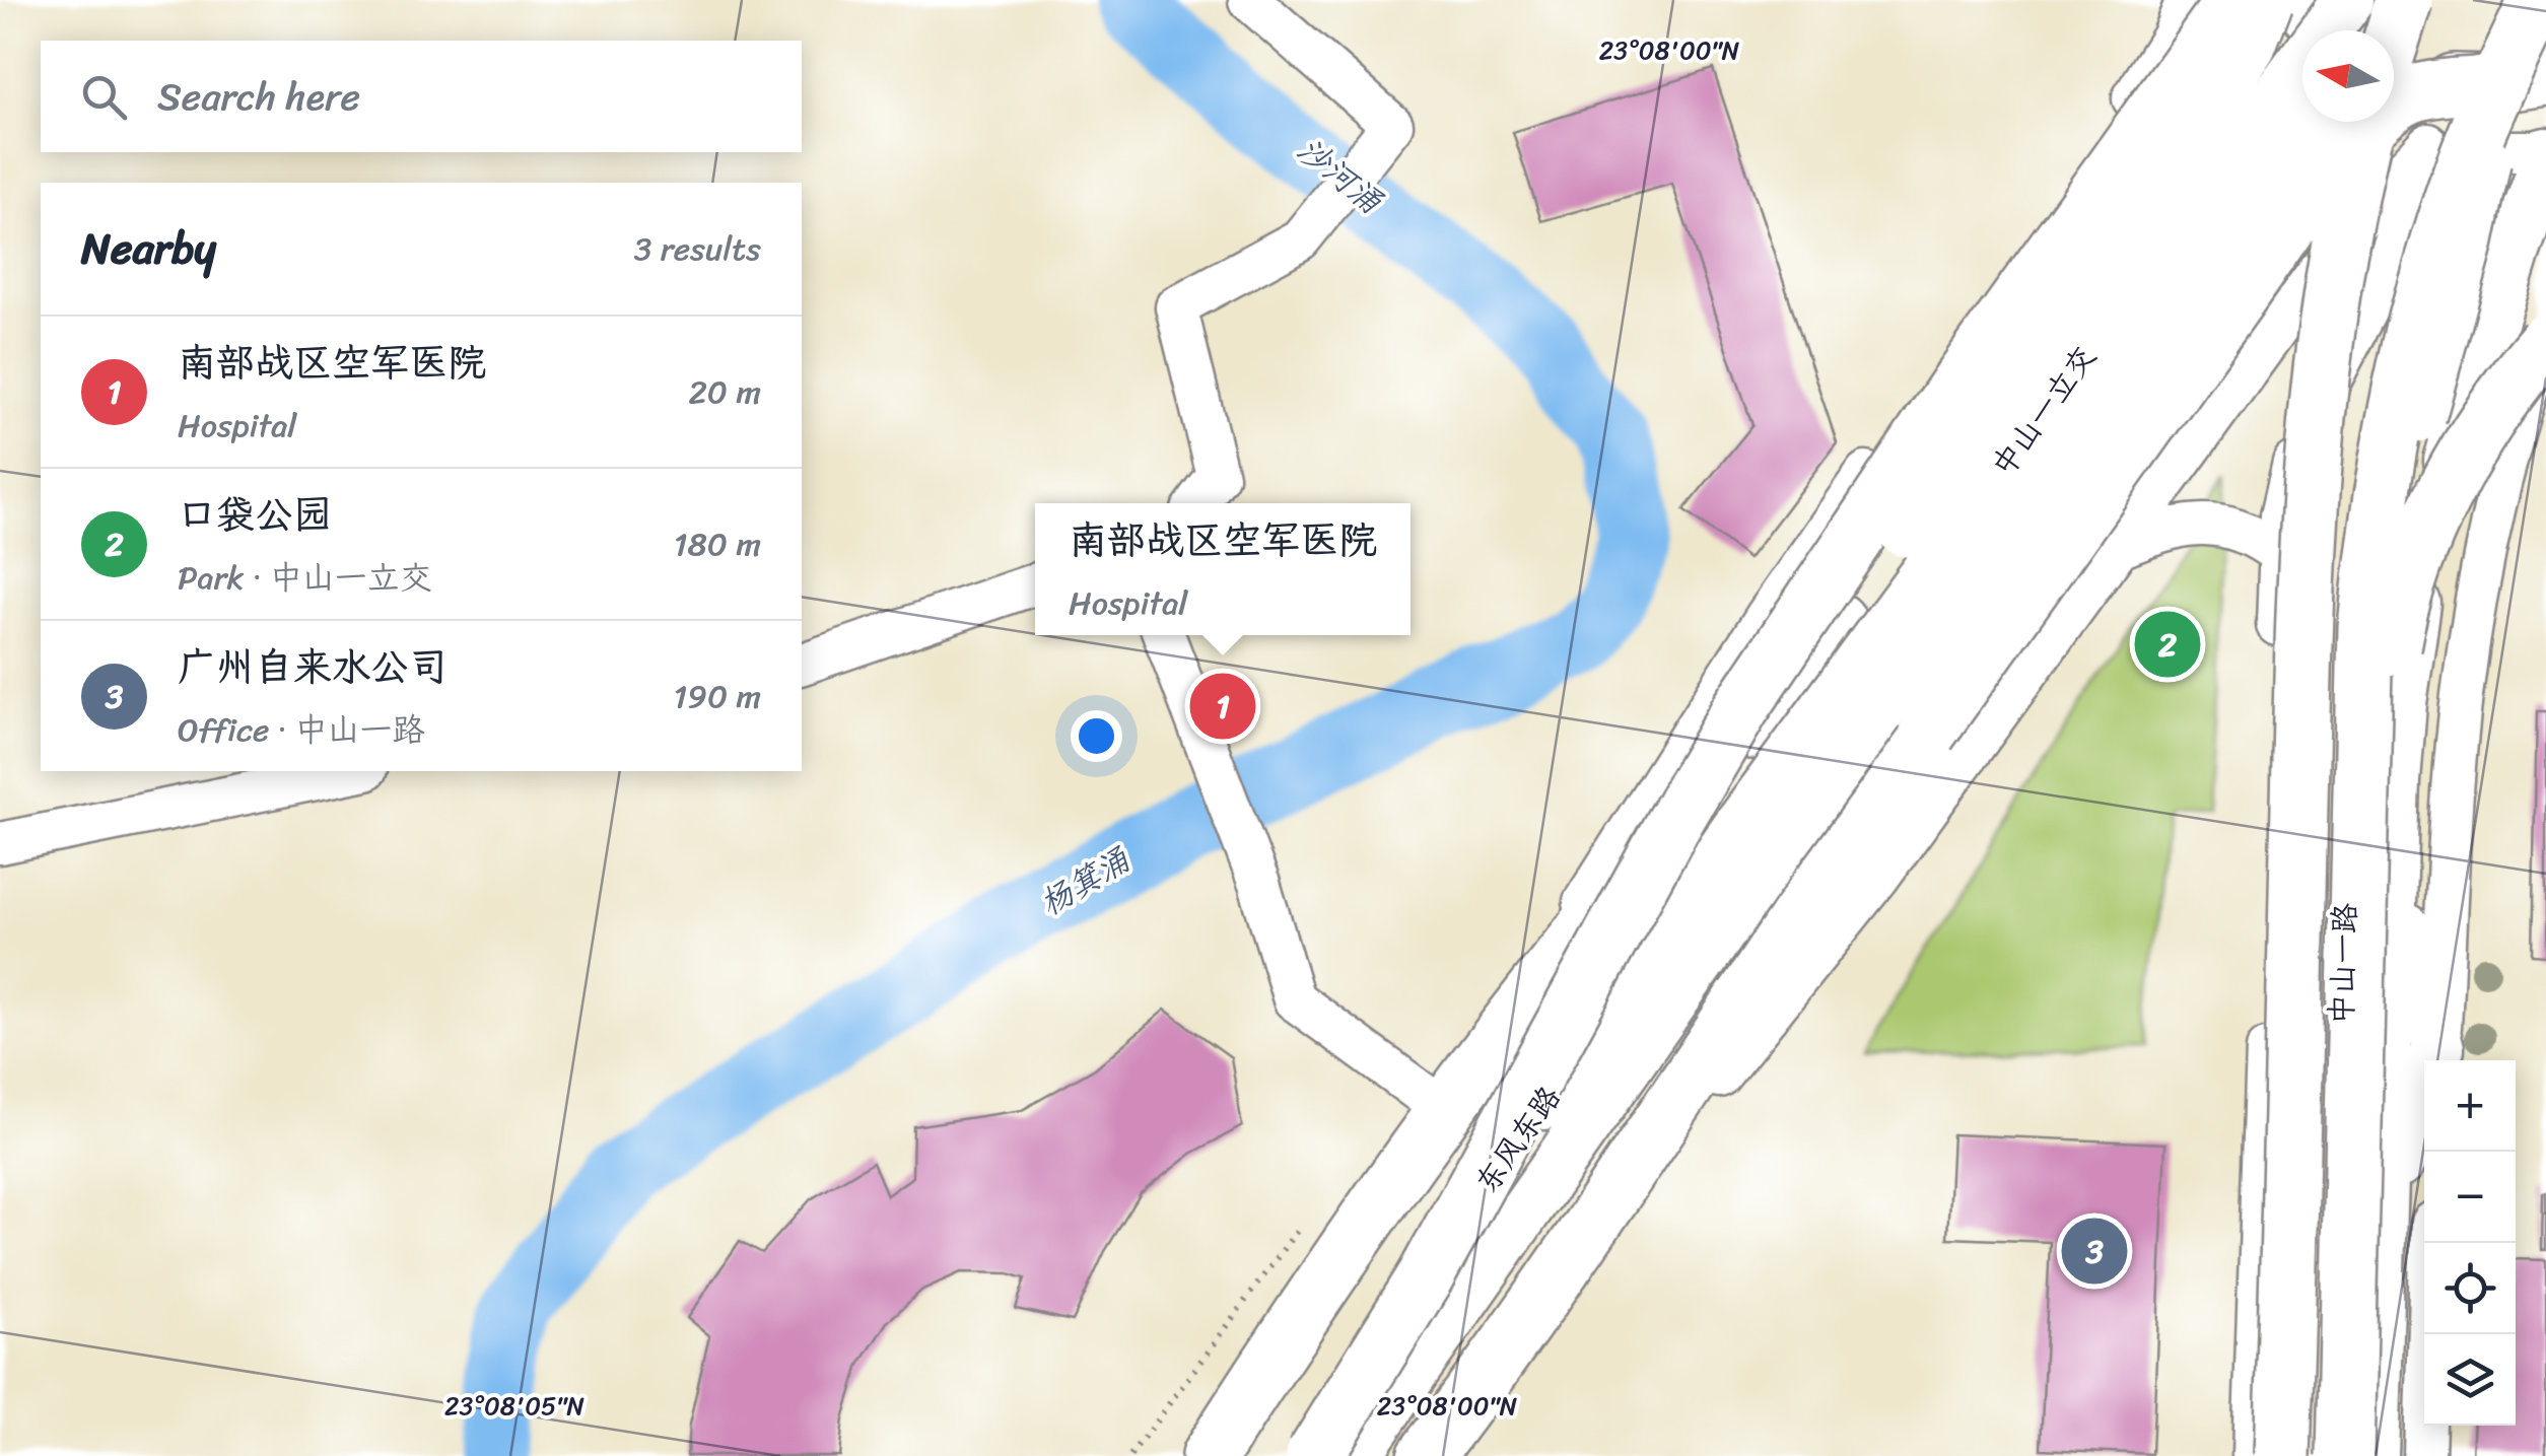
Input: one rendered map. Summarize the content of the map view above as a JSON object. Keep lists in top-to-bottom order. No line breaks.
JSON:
{"streets":{"main road":["中山一立交","中山一路","东风东路"]},"crossings":[["中山一立交","东风东路"]],"water":["沙河涌","杨箕涌"],"north":"left","page":{"search":"Search here","heading":["Nearby","3 results"],"list":[{"mark":"1","name":"南部战区空军医院","note":"Hospital","value":"20 m"},{"mark":"2","name":"口袋公园","note":"Park · 中山一立交","value":"180 m"},{"mark":"3","name":"广州自来水公司","note":"Office · 中山一路","value":"190 m"}],"popup":["南部战区空军医院","Hospital"],"pins":["2","1","3"],"map_buttons":["+","−"]},"coordinates":["23°08'00\"N","23°08'05\"N"]}
